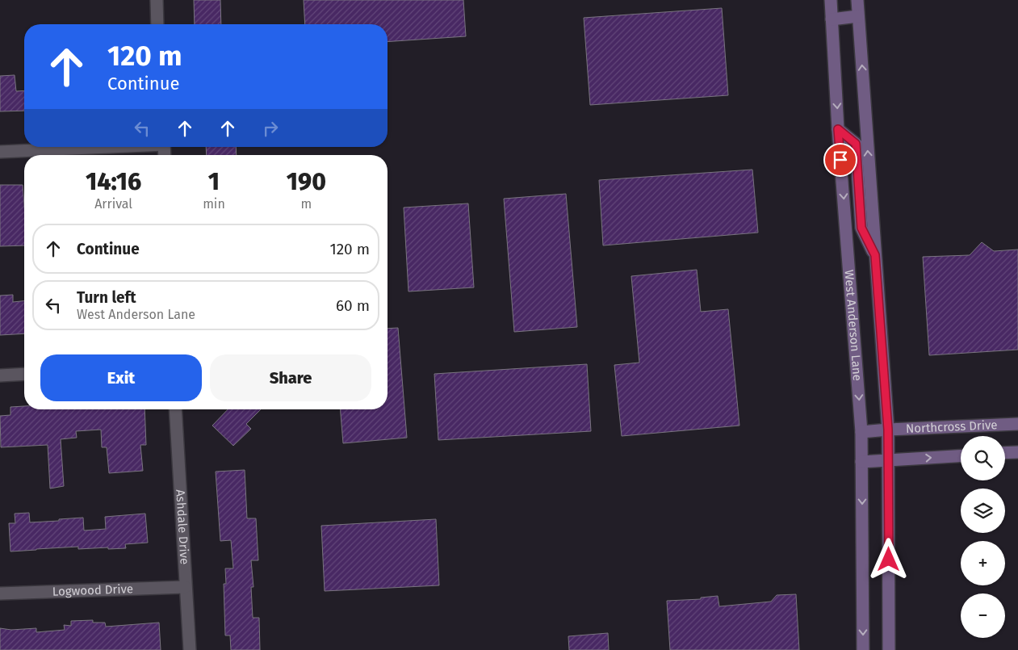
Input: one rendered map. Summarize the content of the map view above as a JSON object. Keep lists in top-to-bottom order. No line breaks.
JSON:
{"streets":{"main road":["West Anderson Lane","Northcross Drive"],"street":["Ashdale Drive","Logwood Drive"]},"crossings":[["West Anderson Lane","Northcross Drive"],["Ashdale Drive","Logwood Drive"]],"page":{"turn":["120 m","Continue"],"eta":["14:16","Arrival","1","min","190","m"],"list":[{"name":"Continue","value":"120 m"},{"name":"Turn left","note":"West Anderson Lane","value":"60 m"}],"buttons":["Exit","Share"],"map_buttons":["+","−"]}}
